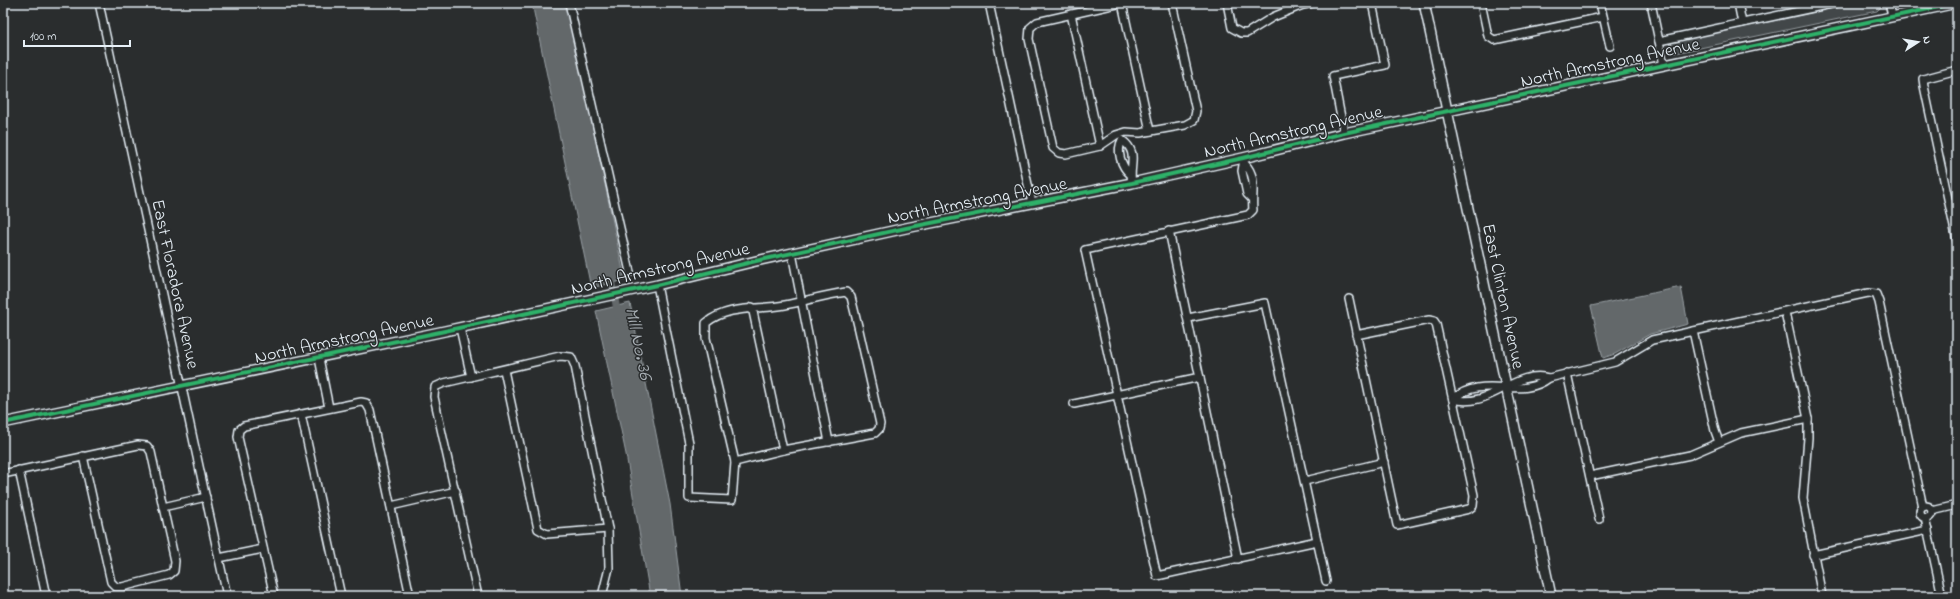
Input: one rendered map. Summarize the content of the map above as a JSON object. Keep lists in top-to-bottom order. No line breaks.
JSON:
{"streets":{"street":["North Armstrong Avenue","East Floradora Avenue","East Clinton Avenue"]},"crossings":[["North Armstrong Avenue","East Floradora Avenue"],["North Armstrong Avenue","East Clinton Avenue"]],"water":["Mill No. 36"],"scale_bar":"100 m","north":"right"}
